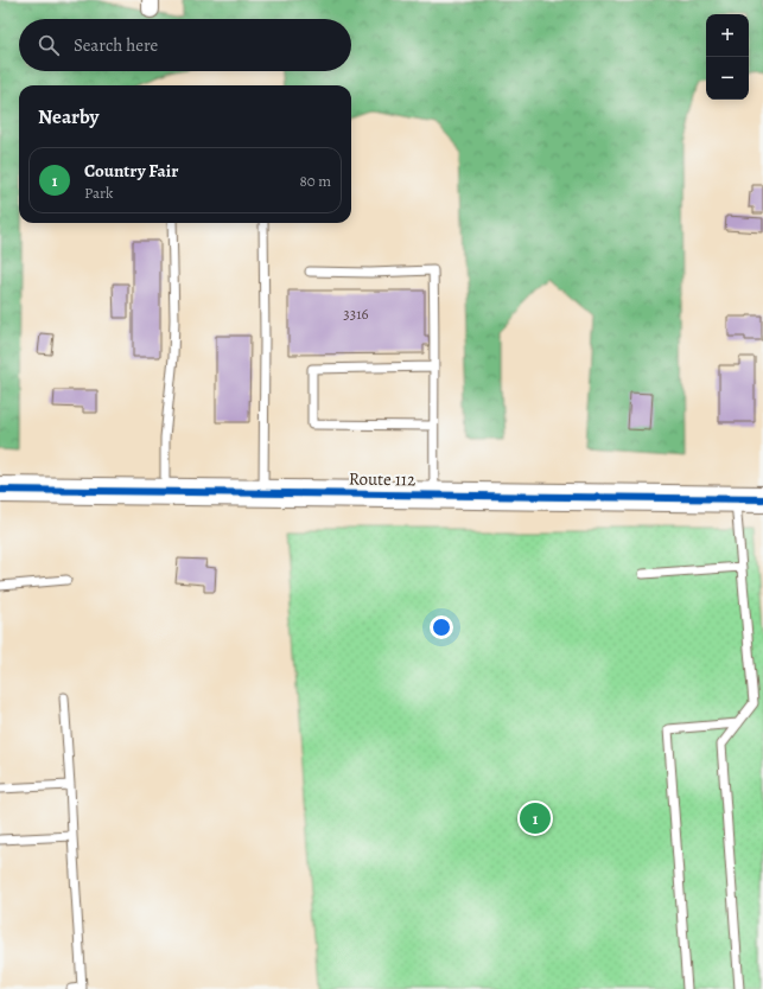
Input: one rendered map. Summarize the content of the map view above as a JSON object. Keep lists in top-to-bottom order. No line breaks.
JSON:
{"streets":{"main road":["Route 112"]},"house_numbers":["3316"],"page":{"map_buttons":["+","−"],"search":"Search here","heading":"Nearby","list":[{"mark":"1","name":"Country Fair","note":"Park","value":"80 m"}],"pins":"1"}}
